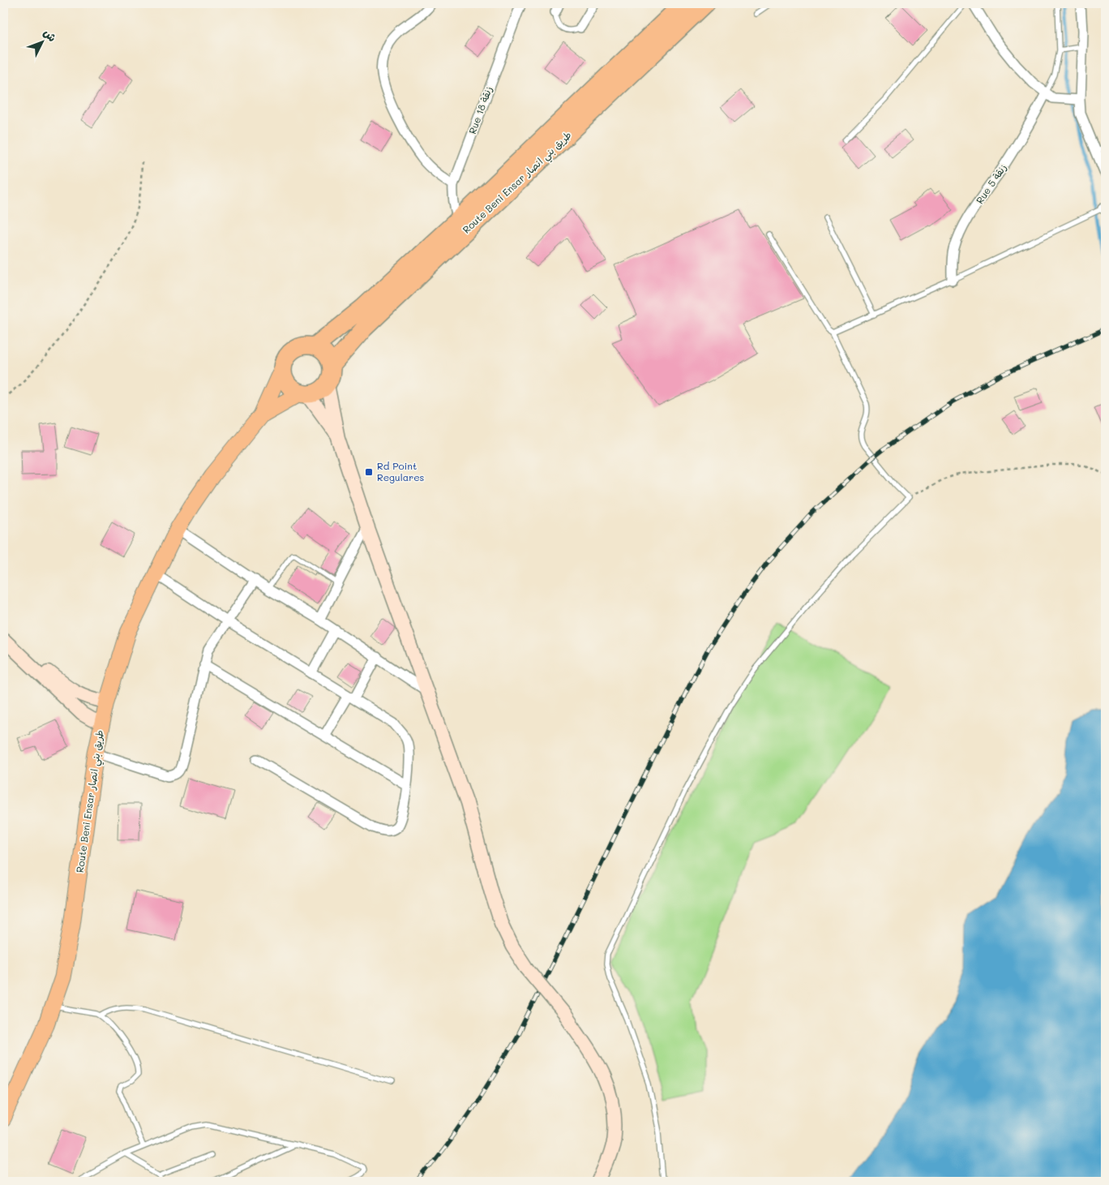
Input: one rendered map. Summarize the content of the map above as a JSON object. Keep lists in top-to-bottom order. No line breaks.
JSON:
{"streets":{"highway":["Route Beni Ensar طريق بني انصار"],"street":["Rue 18 زنقة","Rue 5 زنقة"]},"crossings":[["Rue 18 زنقة","Route Beni Ensar طريق بني انصار"]],"places":{"transit":["Rd Point Regulares"]},"north":"top right"}
